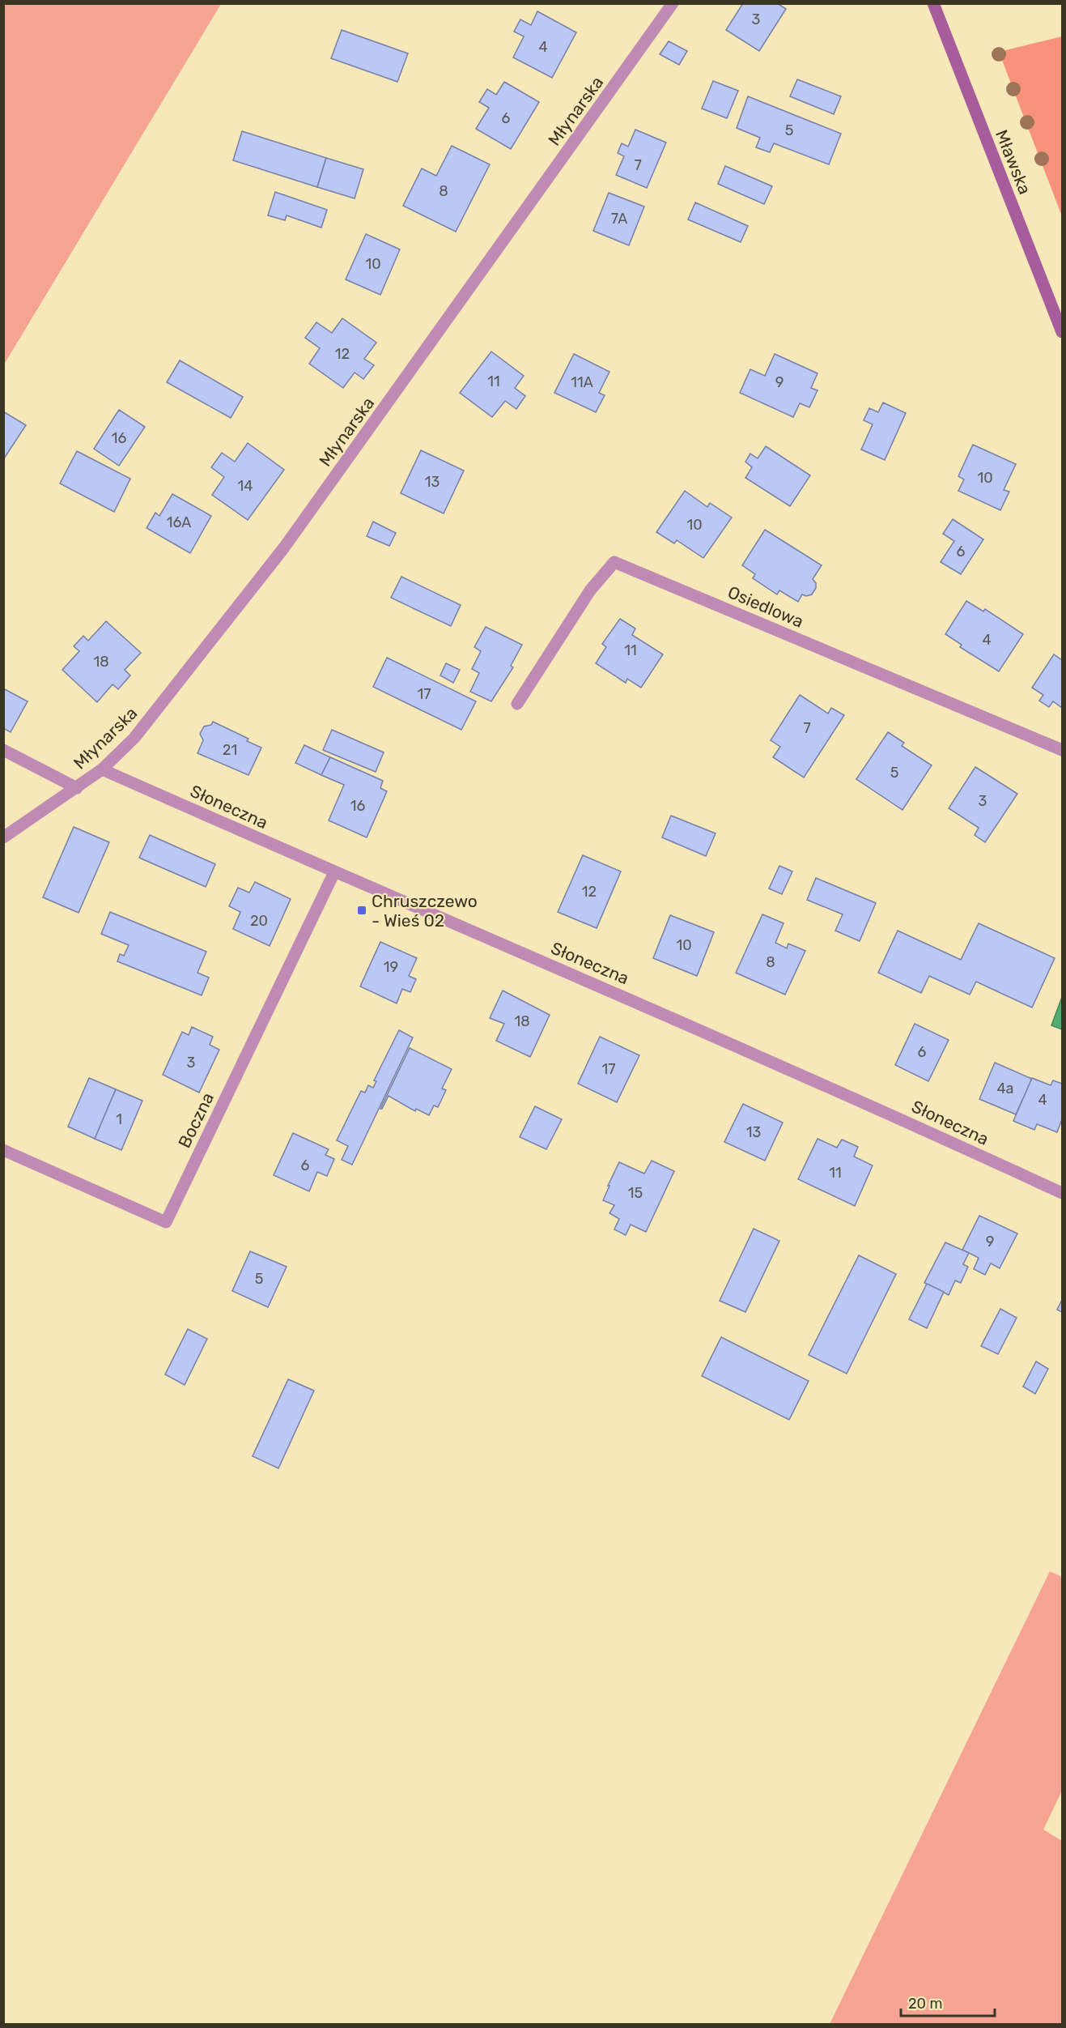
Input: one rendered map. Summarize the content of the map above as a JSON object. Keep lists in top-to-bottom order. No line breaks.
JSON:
{"streets":{"main road":["Mławska"],"street":["Młynarska","Osiedlowa","Słoneczna","Boczna"]},"crossings":[["Młynarska","Słoneczna"],["Słoneczna","Boczna"]],"places":{"transit":["Chruszczewo - Wieś 02"]},"house_numbers":["3","4","6","5","7","8","7A","10","12","11","11A","9","16","10","13","14","16A","10","6","4","11","18","17","7","21","5","3","16","12","20","10","8","19","18","6","3","17","4a","4","1","13","6","11","15","9","5"],"scale_bar":"20 m"}
